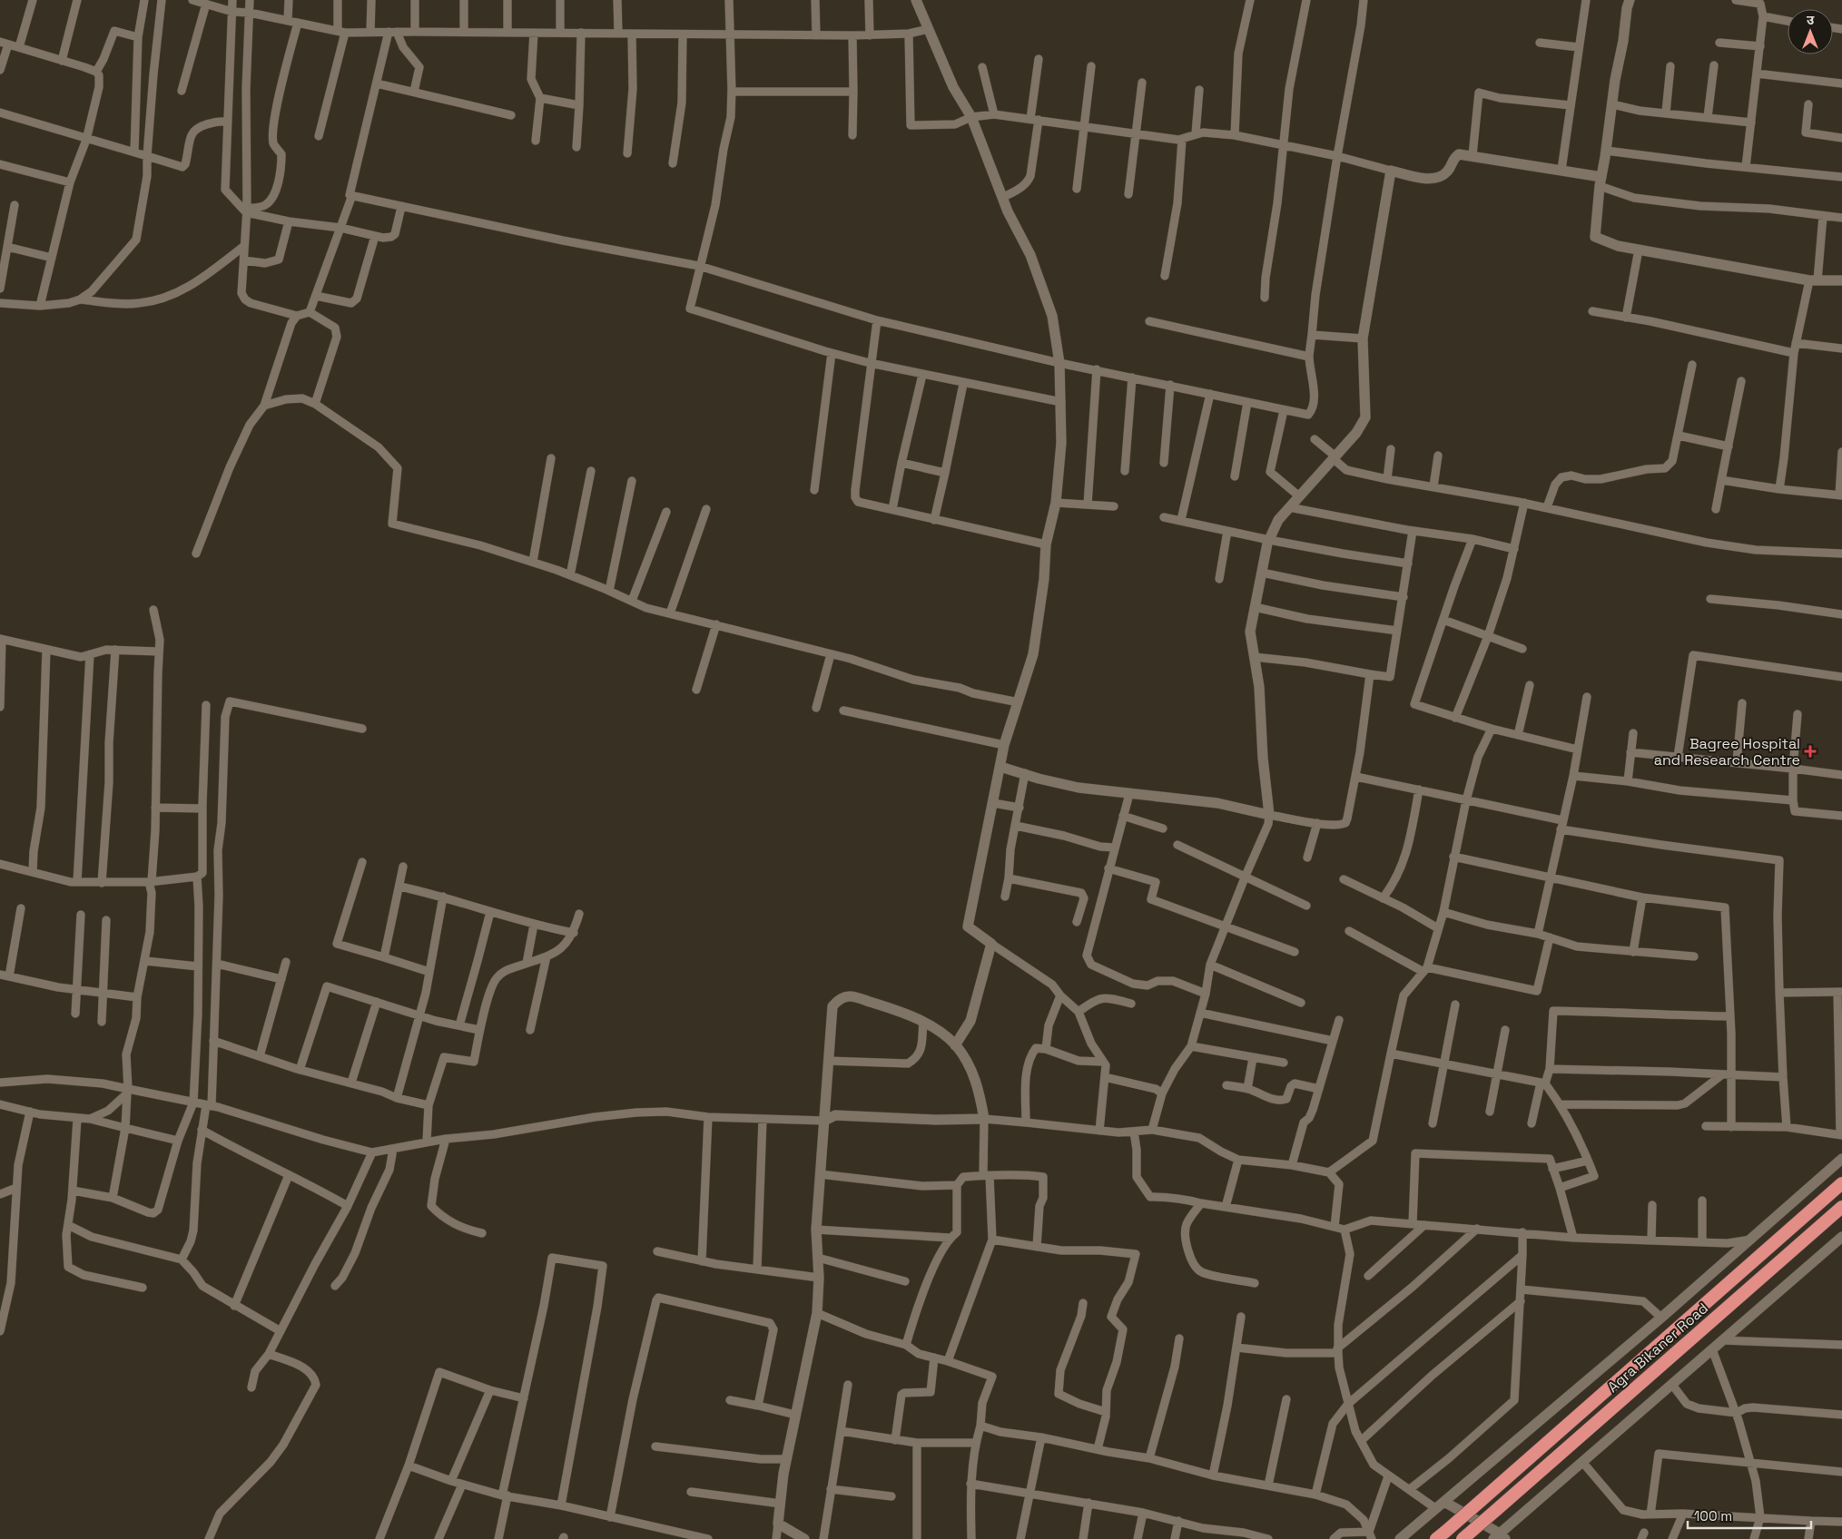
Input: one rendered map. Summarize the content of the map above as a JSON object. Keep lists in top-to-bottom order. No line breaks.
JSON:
{"streets":{"highway":["Agra Bikaner Road"]},"places":{"health":["Bagree Hospital and Research Centre"]},"scale_bar":"100 m","north":"top"}
